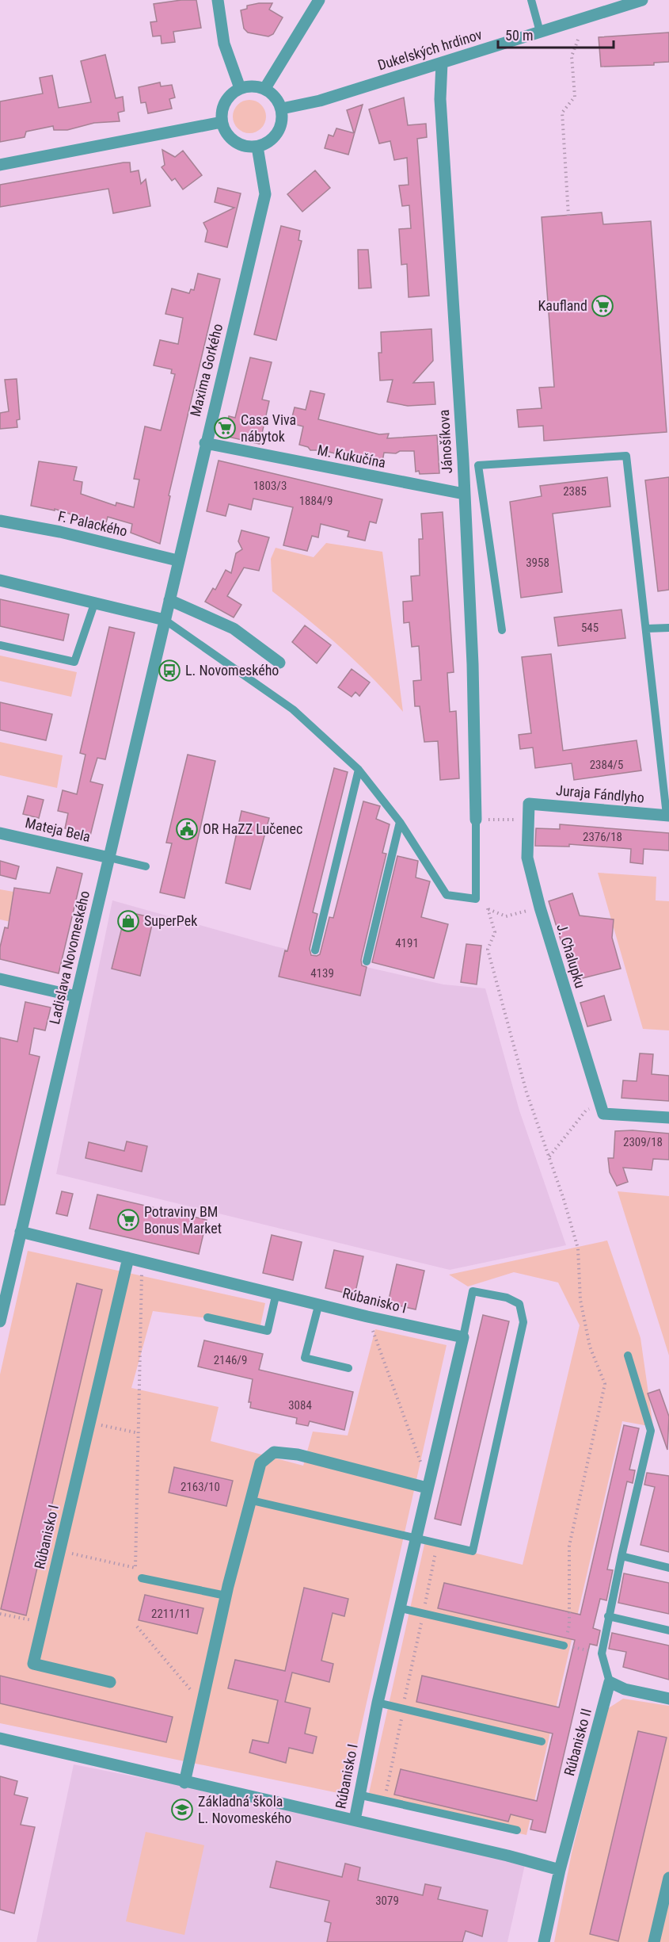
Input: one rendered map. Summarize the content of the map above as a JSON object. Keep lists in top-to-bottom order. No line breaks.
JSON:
{"streets":{"street":["Dukelských hrdinov","Maxima Gorkého","Jánošíkova","M. Kukučína","F. Palackého","Juraja Fándlyho","Mateja Bela","J. Chalupku","Ladislava Novomeského","Rúbanisko I","Rúbanisko II"]},"crossings":[["Dukelských hrdinov","Maxima Gorkého"],["Dukelských hrdinov","Jánošíkova"],["Maxima Gorkého","M. Kukučína"],["Maxima Gorkého","F. Palackého"],["Maxima Gorkého","Ladislava Novomeského"],["Jánošíkova","M. Kukučína"],["Juraja Fándlyho","J. Chalupku"],["Mateja Bela","Ladislava Novomeského"],["Ladislava Novomeského","Rúbanisko I"],["Rúbanisko I","Rúbanisko II"]],"places":{"supermarket":["Kaufland","Casa Viva nábytok","Potraviny BM Bonus Market"],"bus stop":["L. Novomeského"],"public building":["OR HaZZ Lučenec"],"shop":["SuperPek"],"school or university":["Základná škola L. Novomeského"]},"house_numbers":["1803/3","2385","1884/9","3958","545","2384/5","2376/18","4191","4139","2309/18","2146/9","3084","2163/10","2211/11","3079"],"scale_bar":"50 m"}
